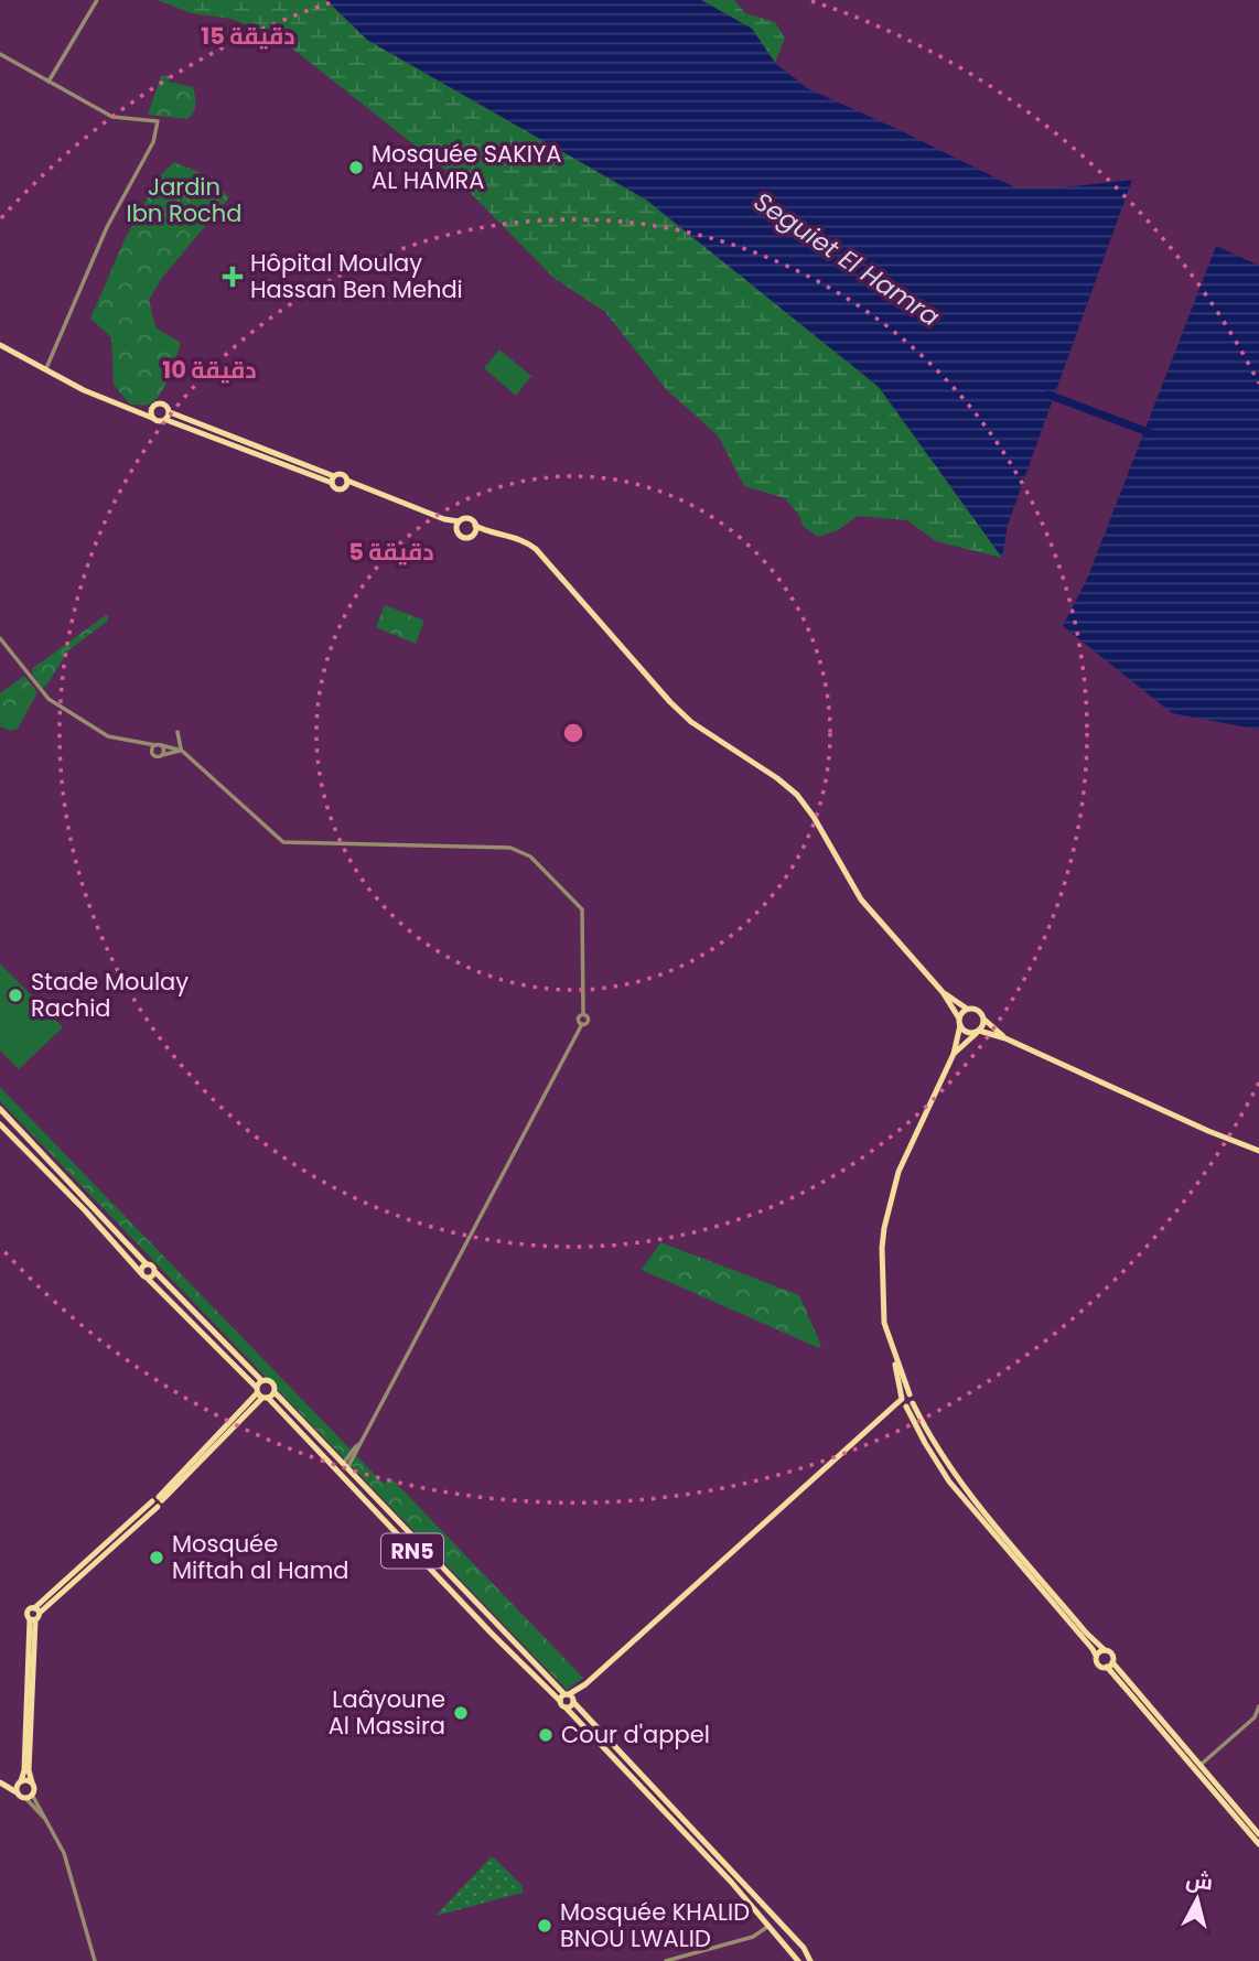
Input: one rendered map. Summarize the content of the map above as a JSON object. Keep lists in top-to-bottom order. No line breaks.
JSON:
{"streets":{"main road":["RN5"]},"water":["Seguiet El Hamra"],"parks":["Jardin Ibn Rochd"],"places":{"other":["Mosquée SAKIYA AL HAMRA","Stade Moulay Rachid","Mosquée Miftah al Hamd","Laâyoune Al Massira","Cour d'appel","Mosquée KHALID BNOU LWALID"],"health":["Hôpital Moulay Hassan Ben Mehdi"]},"north":"top","rings":["15 دقيقة","10 دقيقة","5 دقيقة"]}
